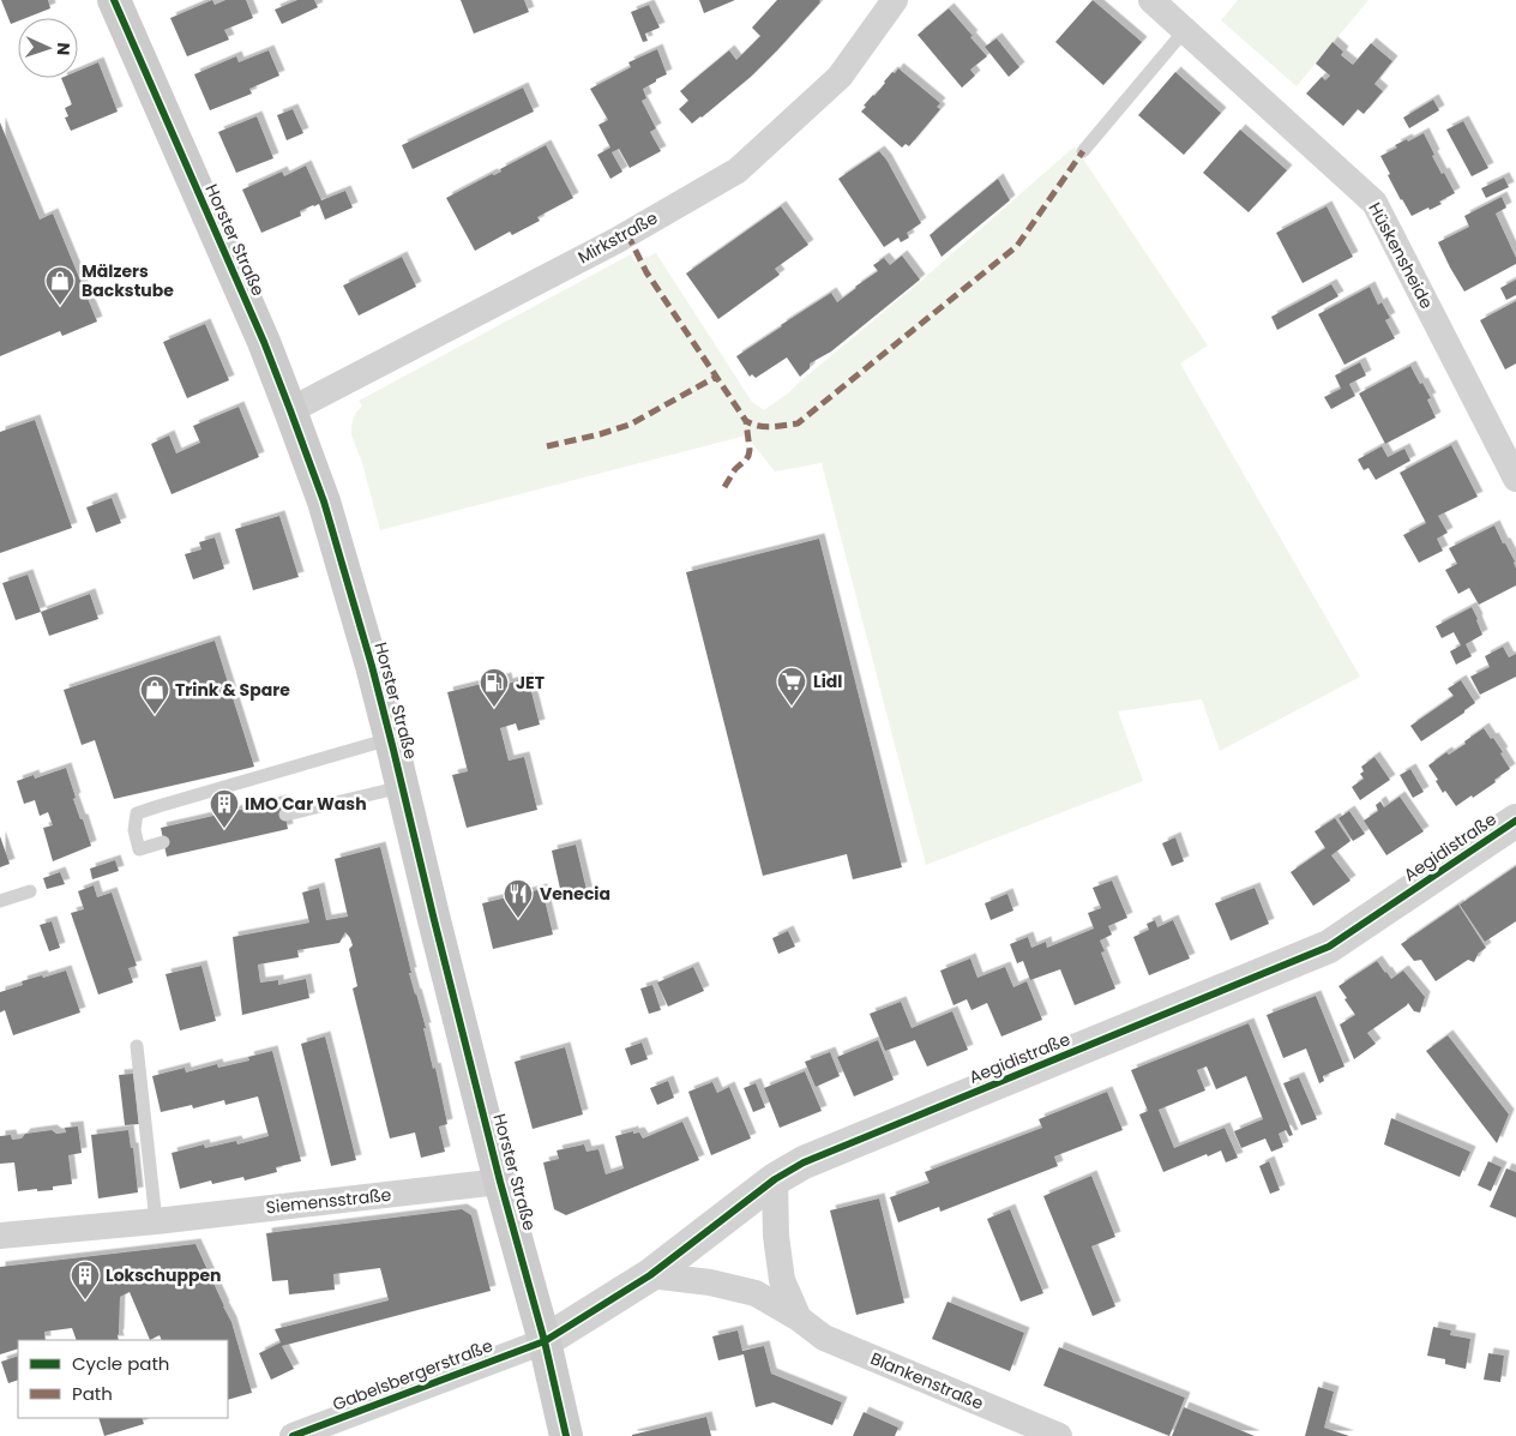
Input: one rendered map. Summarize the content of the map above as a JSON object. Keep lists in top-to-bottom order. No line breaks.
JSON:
{"streets":{"main road":["Horster Straße"],"street":["Mirkstraße","Hüskensheide","Aegidistraße","Siemensstraße","Gabelsbergerstraße","Blankenstraße"]},"crossings":[["Mirkstraße","Horster Straße"],["Horster Straße","Aegidistraße"],["Horster Straße","Siemensstraße"],["Horster Straße","Gabelsbergerstraße"],["Aegidistraße","Gabelsbergerstraße"],["Aegidistraße","Blankenstraße"]],"places":{"shop":["Mälzers Backstube","Trink & Spare"],"supermarket":["Lidl"],"fuel station":["JET"],"building":["IMO Car Wash","Lokschuppen"],"restaurant":["Venecia"]},"legend":["Cycle path","Path"],"north":"right"}
